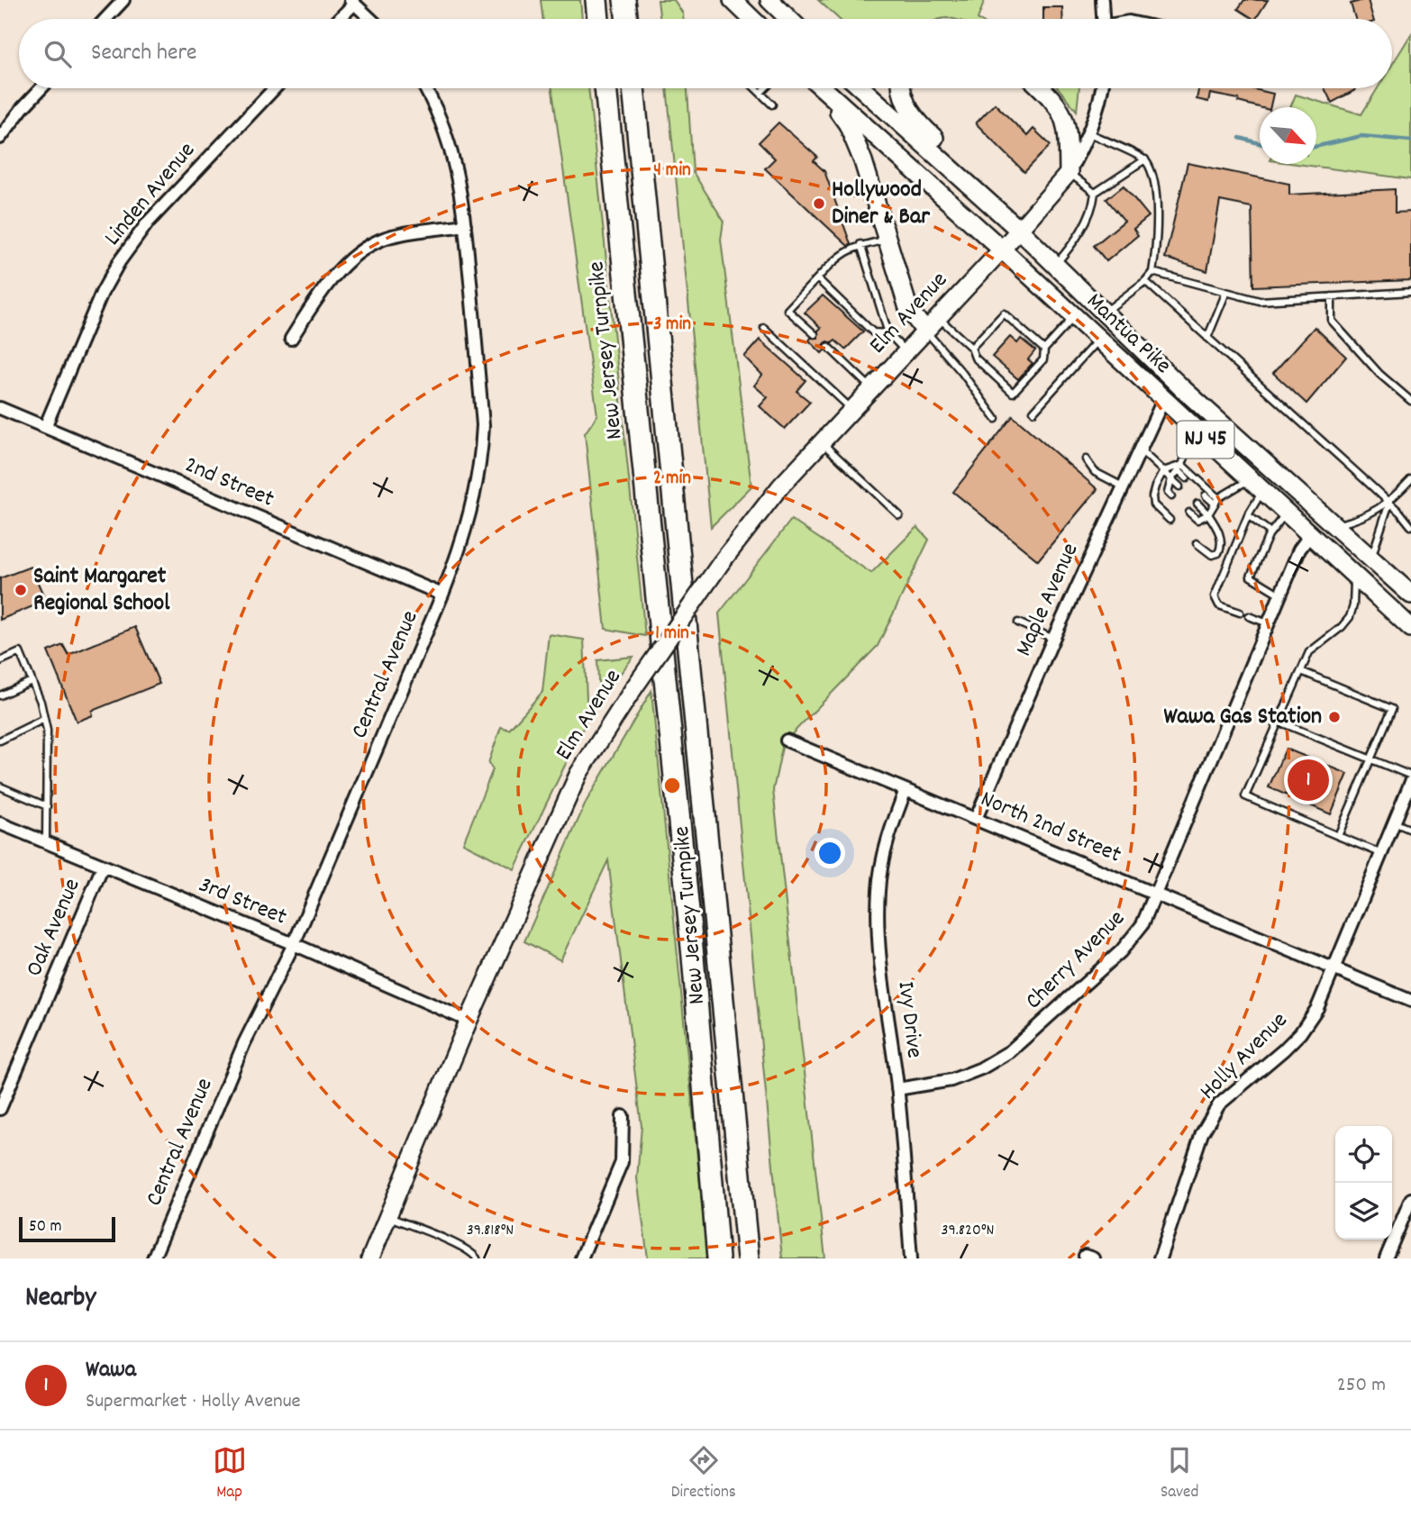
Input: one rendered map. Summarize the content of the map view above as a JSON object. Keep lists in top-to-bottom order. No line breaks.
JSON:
{"streets":{"highway":["New Jersey Turnpike"],"main road":["Elm Avenue","Mantua Pike","NJ 45"],"street":["Linden Avenue","2nd Street","Maple Avenue","Central Avenue","North 2nd Street","3rd Street","Oak Avenue","Cherry Avenue","Ivy Drive","Holly Avenue"]},"crossings":[["Linden Avenue","2nd Street"],["Elm Avenue","Mantua Pike"],["Elm Avenue","3rd Street"],["Mantua Pike","Maple Avenue"],["Mantua Pike","Cherry Avenue"],["2nd Street","Central Avenue"],["Maple Avenue","North 2nd Street"],["Central Avenue","3rd Street"],["North 2nd Street","Cherry Avenue"],["North 2nd Street","Ivy Drive"],["North 2nd Street","Holly Avenue"],["3rd Street","Oak Avenue"],["Cherry Avenue","Ivy Drive"]],"places":["Hollywood Diner & Bar","Saint Margaret Regional School","Wawa Gas Station"],"scale_bar":"50 m","north":"bottom right","page":{"search":"Search here","pins":"1","scale":"50 m","heading":"Nearby","list":[{"mark":"1","name":"Wawa","note":"Supermarket · Holly Avenue","value":"250 m"}],"nav":["Map","Directions","Saved"]},"coordinates":["39.818°N","39.820°N"],"rings":["4 min","3 min","2 min","1 min"]}
